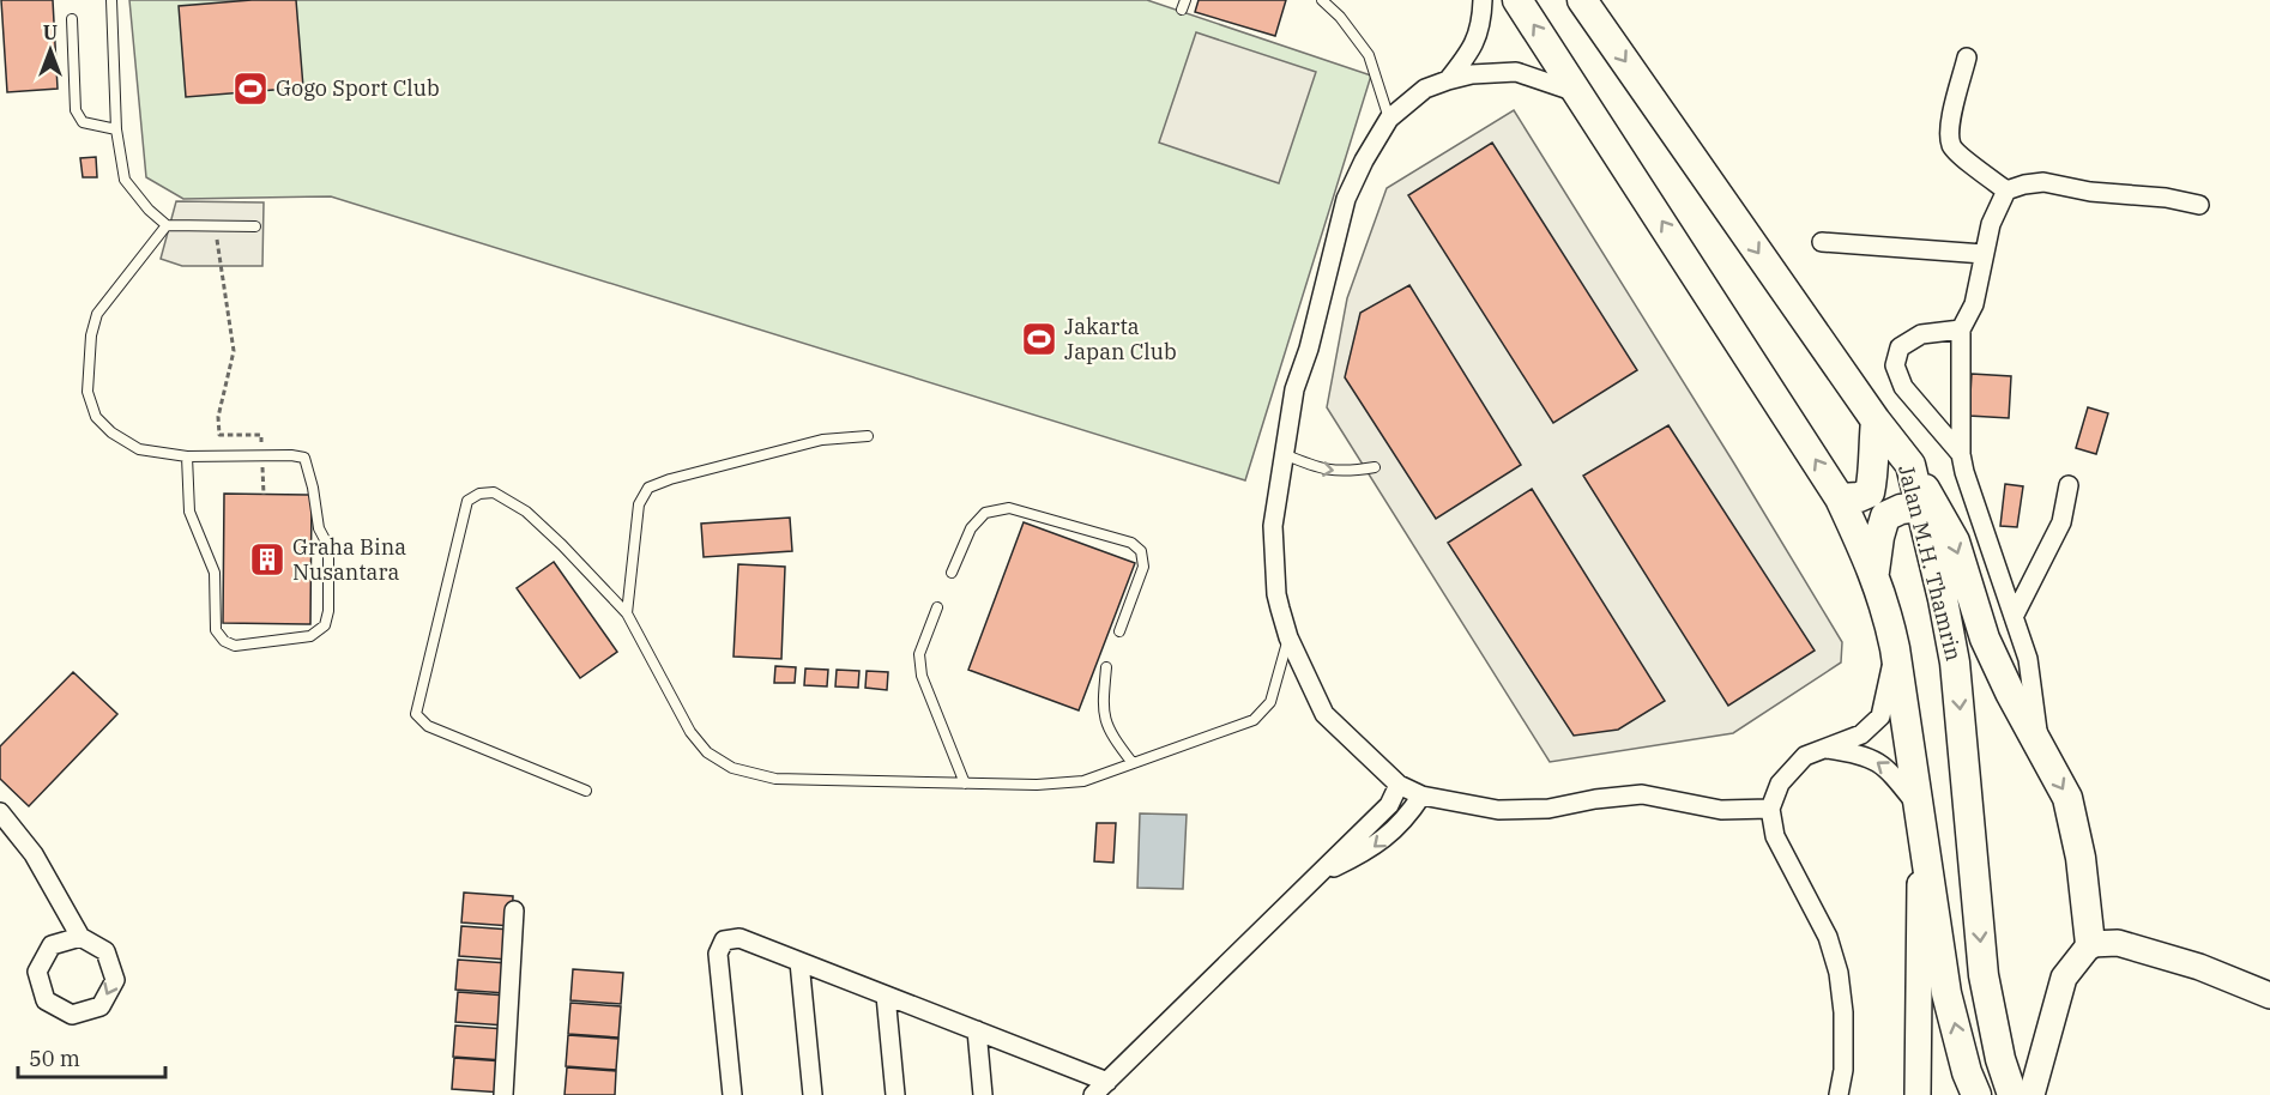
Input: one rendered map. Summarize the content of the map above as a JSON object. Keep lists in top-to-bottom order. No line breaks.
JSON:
{"streets":{"main road":["Jalan M.H. Thamrin"]},"places":{"sports":["Gogo Sport Club","Jakarta Japan Club"],"building":["Graha Bina Nusantara"]},"scale_bar":"50 m","north":"top"}
